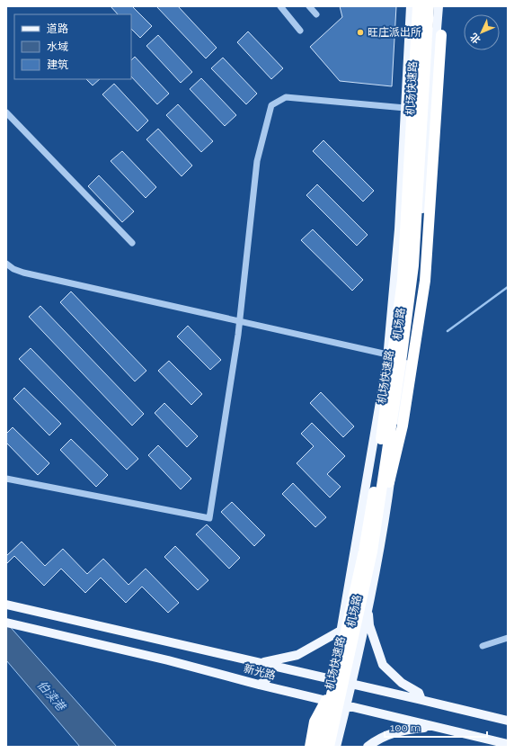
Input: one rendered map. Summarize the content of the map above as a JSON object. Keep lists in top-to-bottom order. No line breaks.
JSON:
{"streets":{"highway":["机场快速路"],"main road":["机场路","新光路"]},"crossings":[["机场路","新光路"]],"water":["伯渎港"],"places":["旺庄派出所"],"legend":["道路","水域","建筑"],"scale_bar":"100 m","north":"bottom left"}
